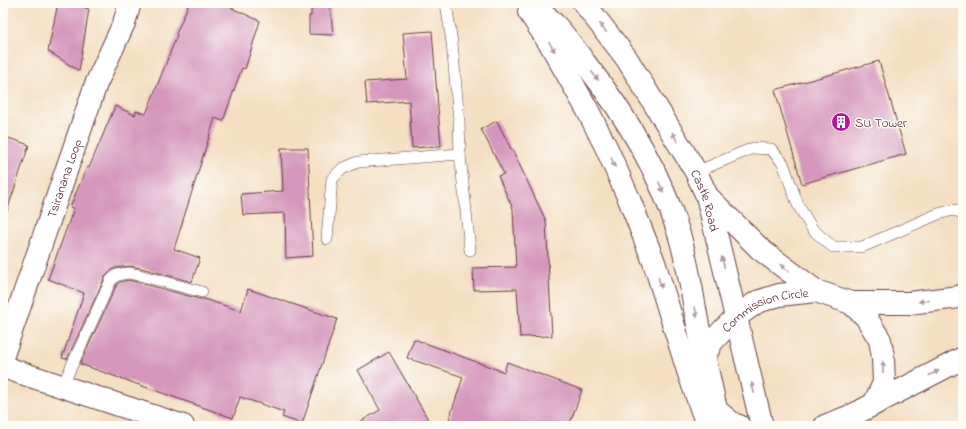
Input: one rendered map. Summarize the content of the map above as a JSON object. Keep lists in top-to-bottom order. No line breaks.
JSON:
{"streets":{"main road":["Tsiranana Loop","Castle Road","Commission Circle"]},"crossings":[["Castle Road","Commission Circle"]],"one_way":["Commission Circle"],"places":{"building":["SU Tower"]}}
